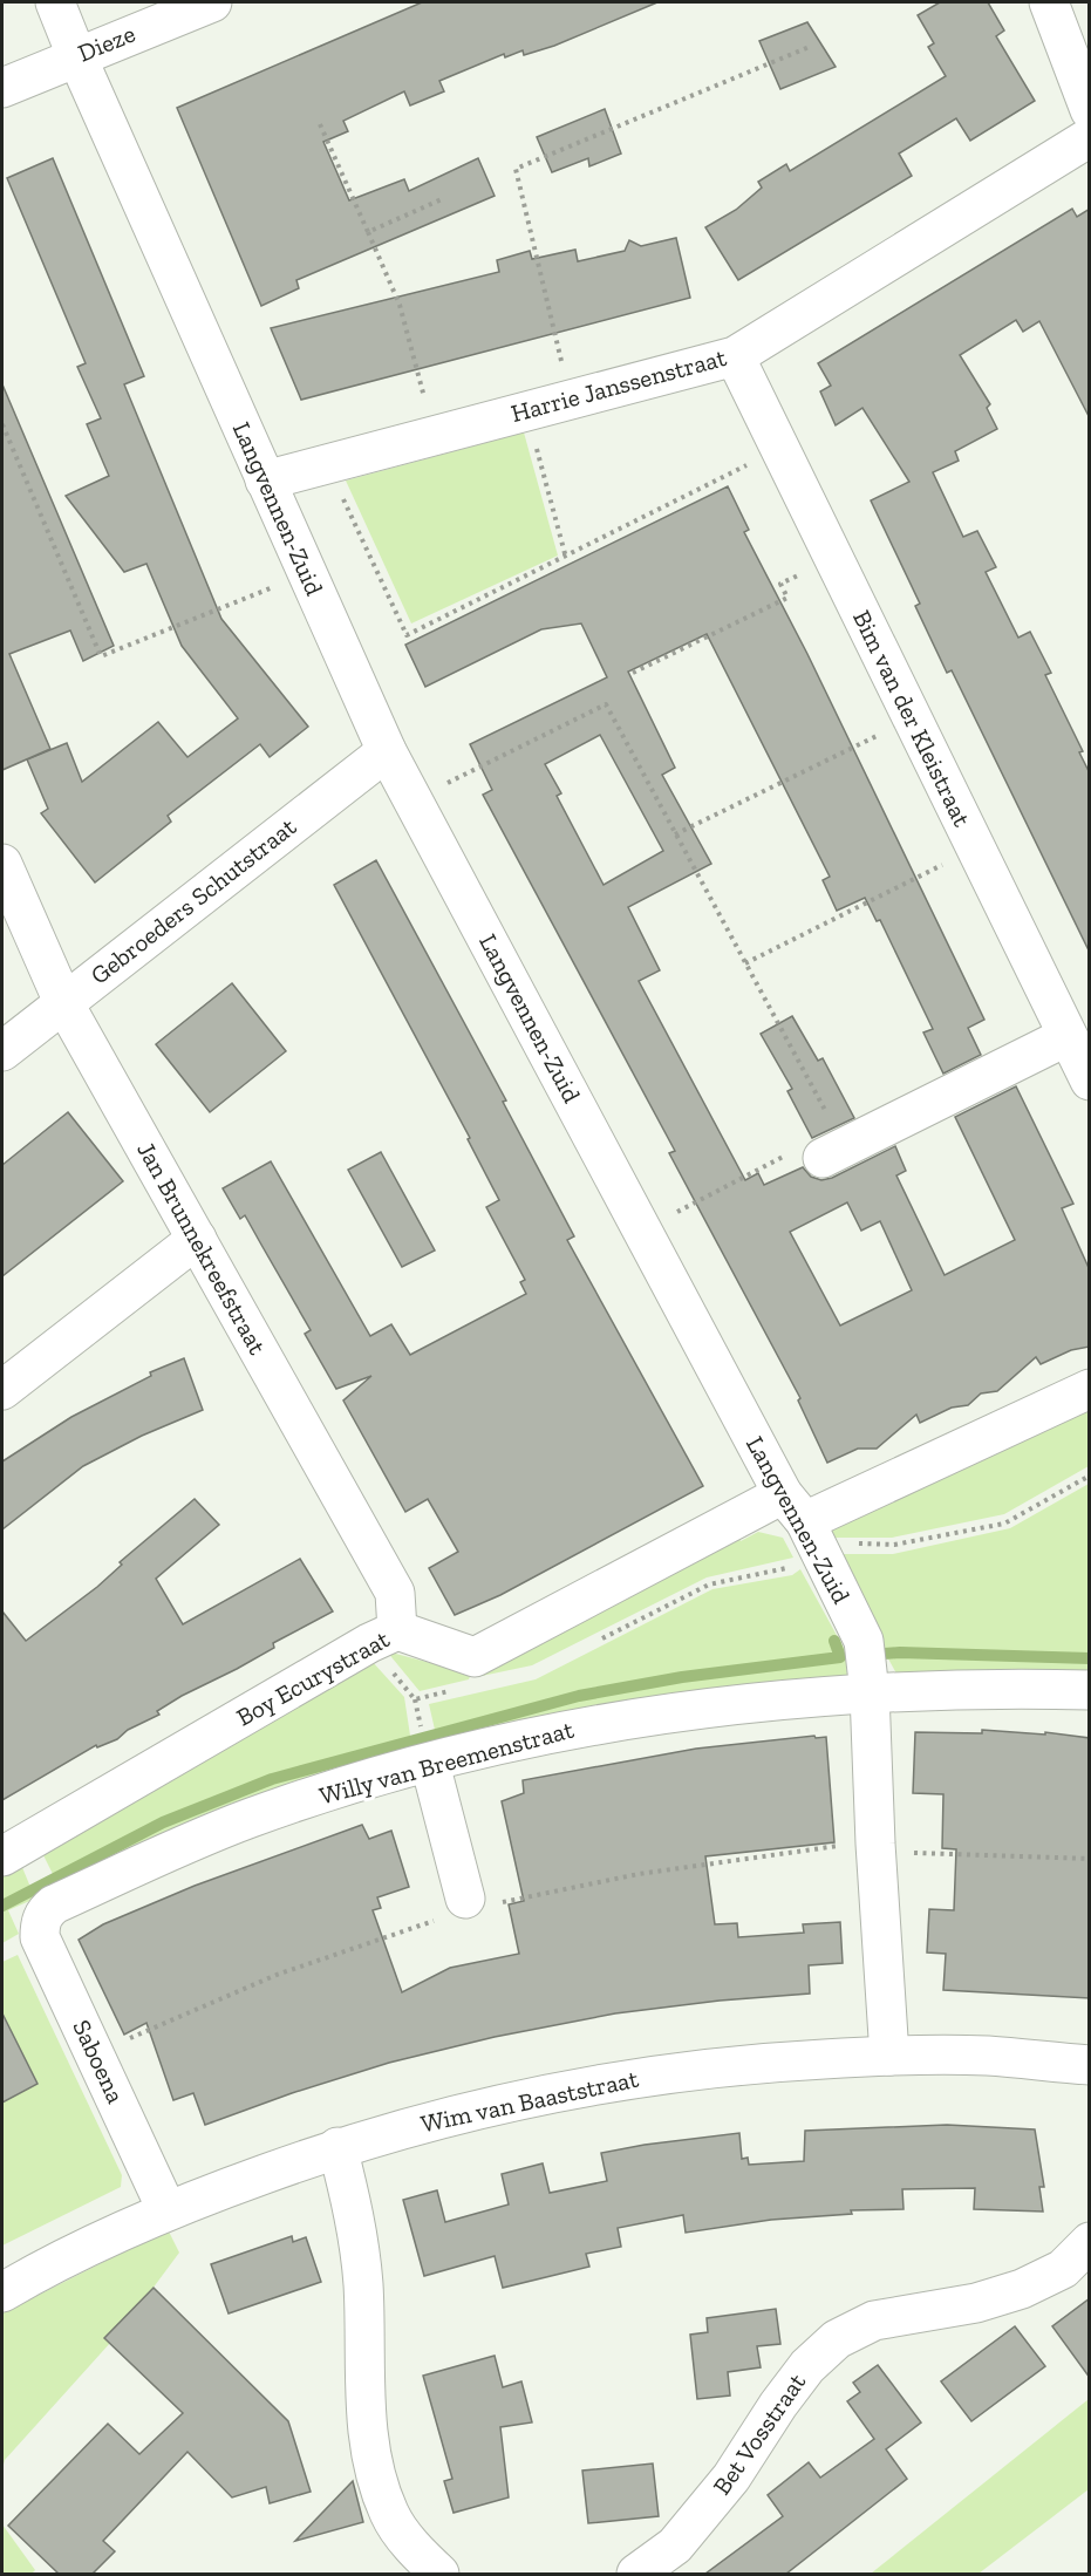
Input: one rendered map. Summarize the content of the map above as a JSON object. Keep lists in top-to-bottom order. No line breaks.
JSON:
{"streets":{"street":["Dieze","Harrie Janssenstraat","Langvennen-Zuid","Bim van der Kleistraat","Gebroeders Schutstraat","Jan Brunnekreefstraat","Boy Ecurystraat","Willy van Breemenstraat","Saboena","Wim van Baaststraat","Bet Vosstraat"]},"crossings":[["Dieze","Langvennen-Zuid"],["Harrie Janssenstraat","Langvennen-Zuid"],["Harrie Janssenstraat","Bim van der Kleistraat"],["Langvennen-Zuid","Gebroeders Schutstraat"],["Langvennen-Zuid","Boy Ecurystraat"],["Langvennen-Zuid","Willy van Breemenstraat"],["Langvennen-Zuid","Wim van Baaststraat"],["Gebroeders Schutstraat","Jan Brunnekreefstraat"],["Jan Brunnekreefstraat","Boy Ecurystraat"],["Willy van Breemenstraat","Saboena"],["Saboena","Wim van Baaststraat"]]}
